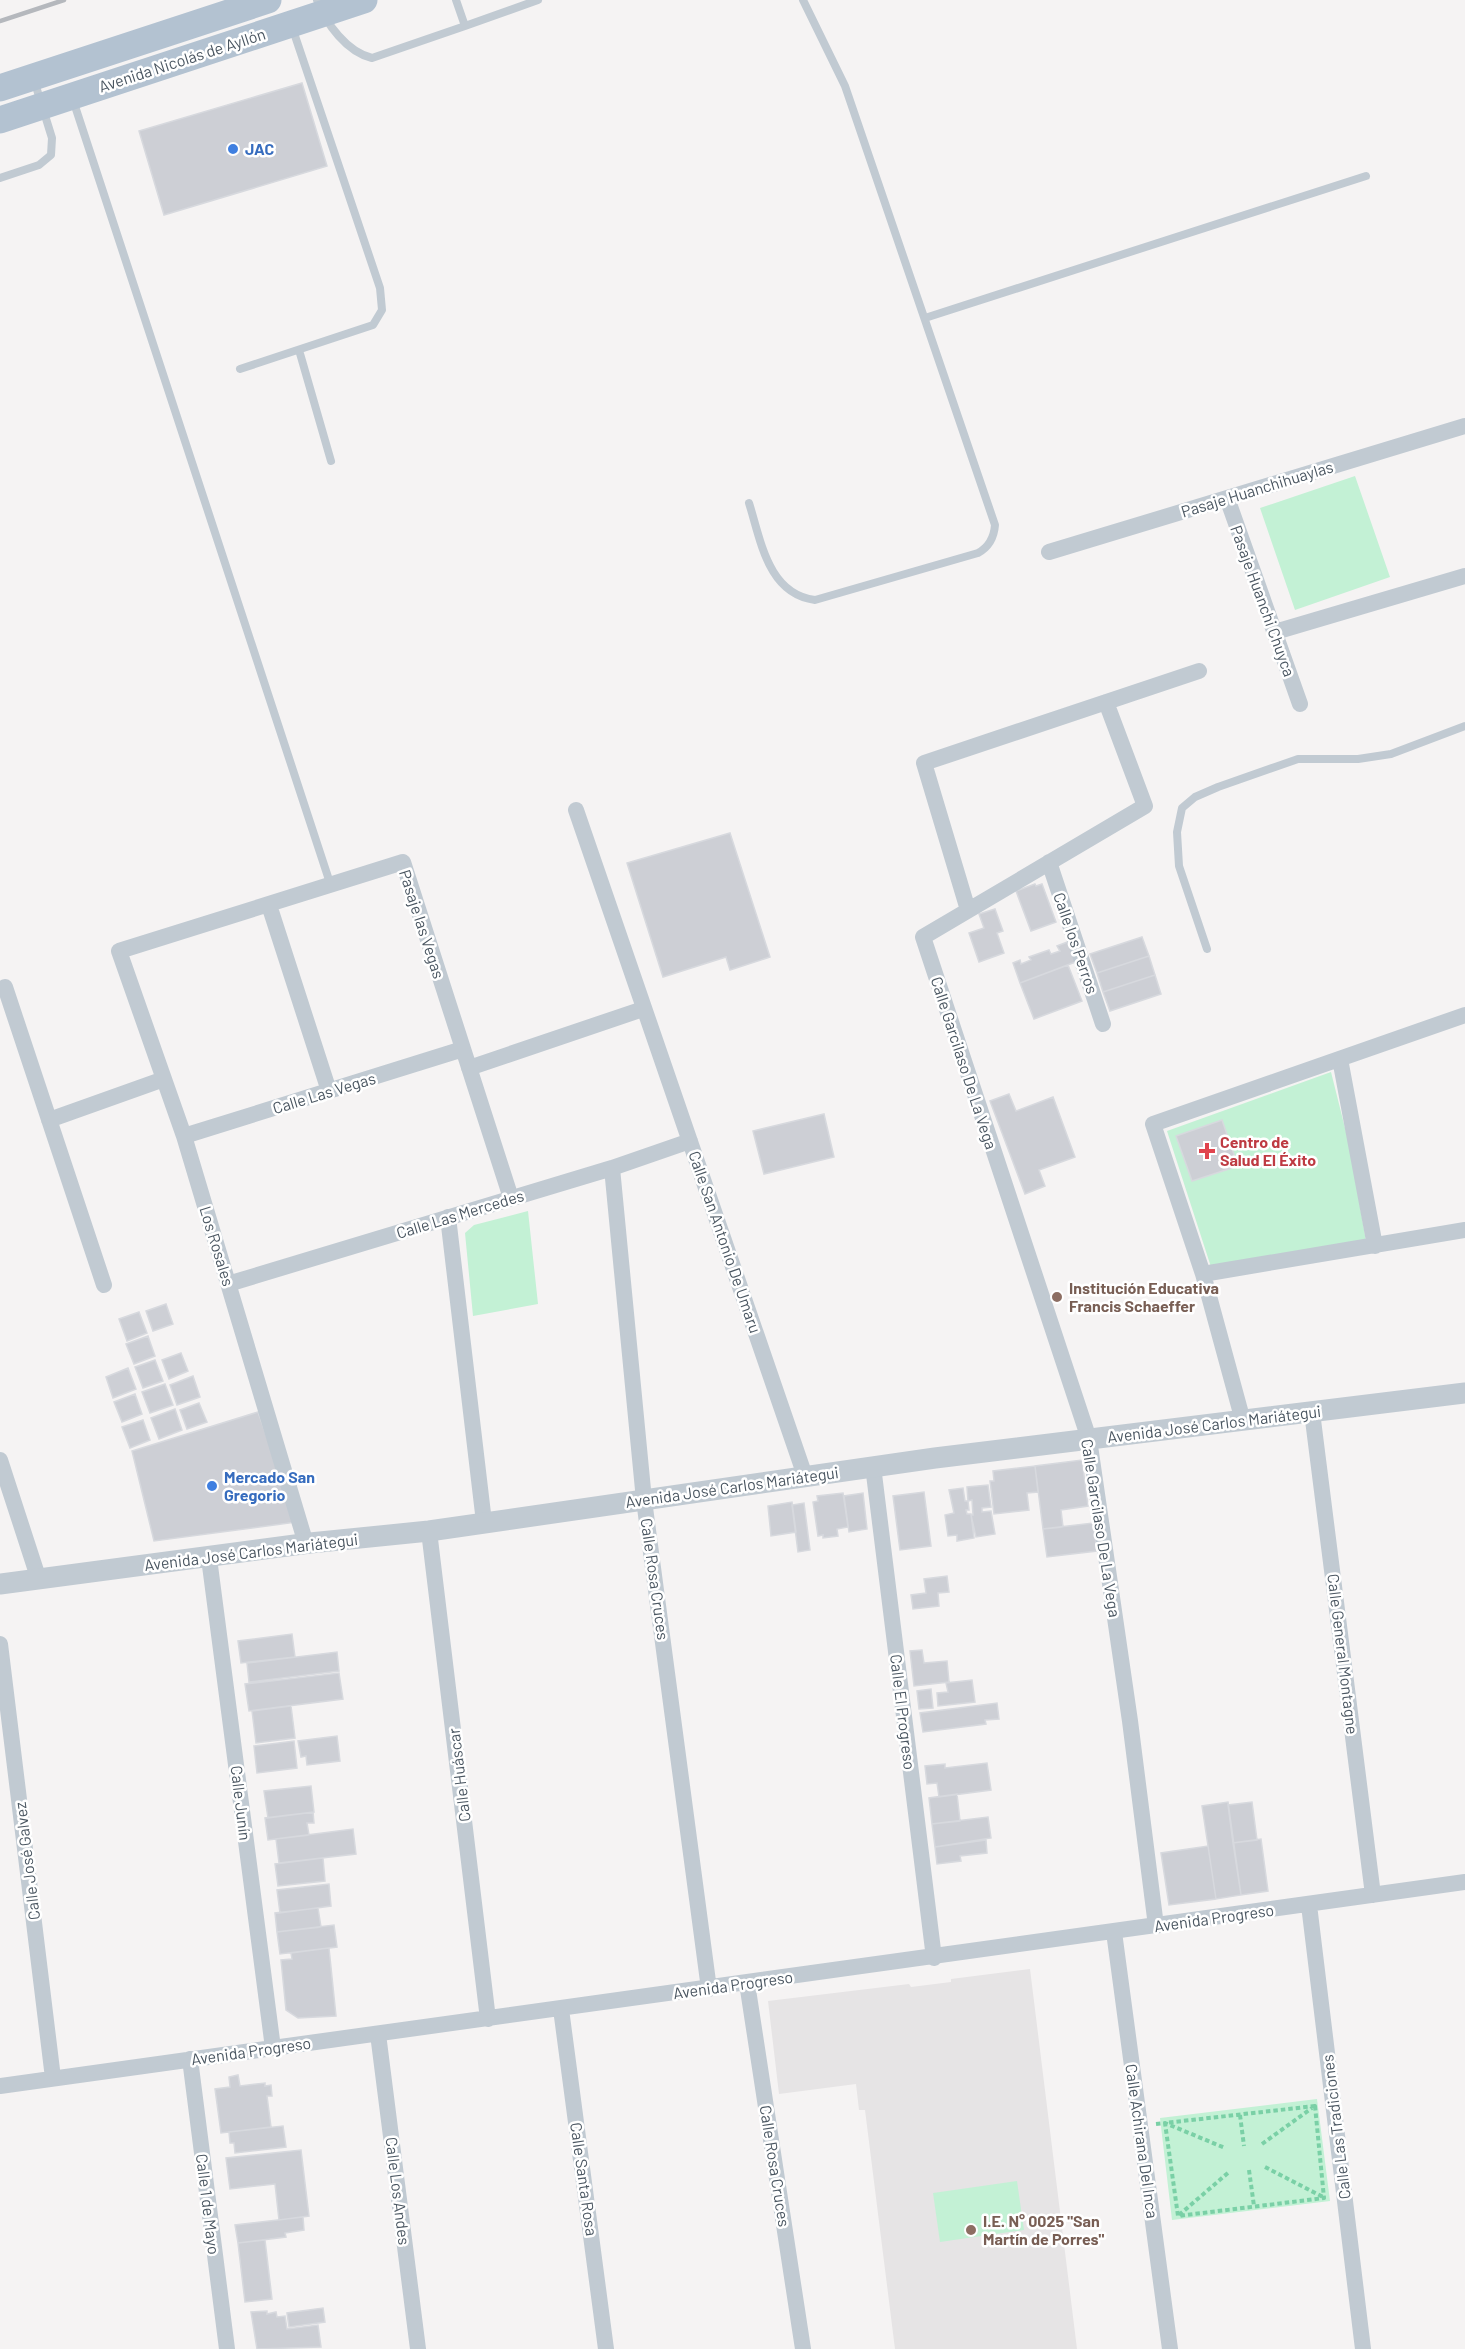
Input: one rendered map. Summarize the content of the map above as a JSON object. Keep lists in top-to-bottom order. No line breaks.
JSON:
{"streets":{"main road":["Avenida Nicolás de Ayllón"],"street":["Pasaje Huanchihuaylas","Pasaje Huanchi Chuyca","Pasaje las Vegas","Calle los Perros","Calle Garcilaso De La Vega","Calle Las Vegas","Calle Las Mercedes","Calle San Antonio De Umaru","Los Rosales","Avenida José Carlos Mariátegui","Calle Rosa Cruces","Calle General Montagne","Calle El Progreso","Calle Huáscar","Calle Junín","Calle José Galvez","Avenida Progreso","Calle Las Tradiciones","Calle Achirana Del Inca","Calle Santa Rosa","Calle Los Andes","Calle 1 de Mayo"]},"crossings":[["Pasaje Huanchihuaylas","Pasaje Huanchi Chuyca"],["Pasaje las Vegas","Calle Las Vegas"],["Pasaje las Vegas","Calle Las Mercedes"],["Pasaje las Vegas","Los Rosales"],["Calle Garcilaso De La Vega","Avenida José Carlos Mariátegui"],["Calle Garcilaso De La Vega","Avenida Progreso"],["Calle Las Vegas","Los Rosales"],["Calle Las Mercedes","Calle San Antonio De Umaru"],["Calle Las Mercedes","Los Rosales"],["Calle Las Mercedes","Calle Rosa Cruces"],["Calle San Antonio De Umaru","Avenida José Carlos Mariátegui"],["Los Rosales","Avenida José Carlos Mariátegui"],["Avenida José Carlos Mariátegui","Calle Rosa Cruces"],["Avenida José Carlos Mariátegui","Calle General Montagne"],["Avenida José Carlos Mariátegui","Calle El Progreso"],["Avenida José Carlos Mariátegui","Calle Huáscar"],["Avenida José Carlos Mariátegui","Calle Junín"],["Calle Rosa Cruces","Avenida Progreso"],["Calle General Montagne","Avenida Progreso"],["Calle El Progreso","Avenida Progreso"],["Calle Huáscar","Avenida Progreso"],["Calle Junín","Avenida Progreso"],["Calle José Galvez","Avenida Progreso"],["Avenida Progreso","Calle Las Tradiciones"],["Avenida Progreso","Calle Achirana Del Inca"],["Avenida Progreso","Calle Santa Rosa"],["Avenida Progreso","Calle Los Andes"],["Avenida Progreso","Calle 1 de Mayo"]],"places":{"other":["JAC","Institución Educativa Francis Schaeffer","Mercado San Gregorio","I.E. N° 0025 \"San Martín de Porres\""],"health":["Centro de Salud El Éxito"]}}
